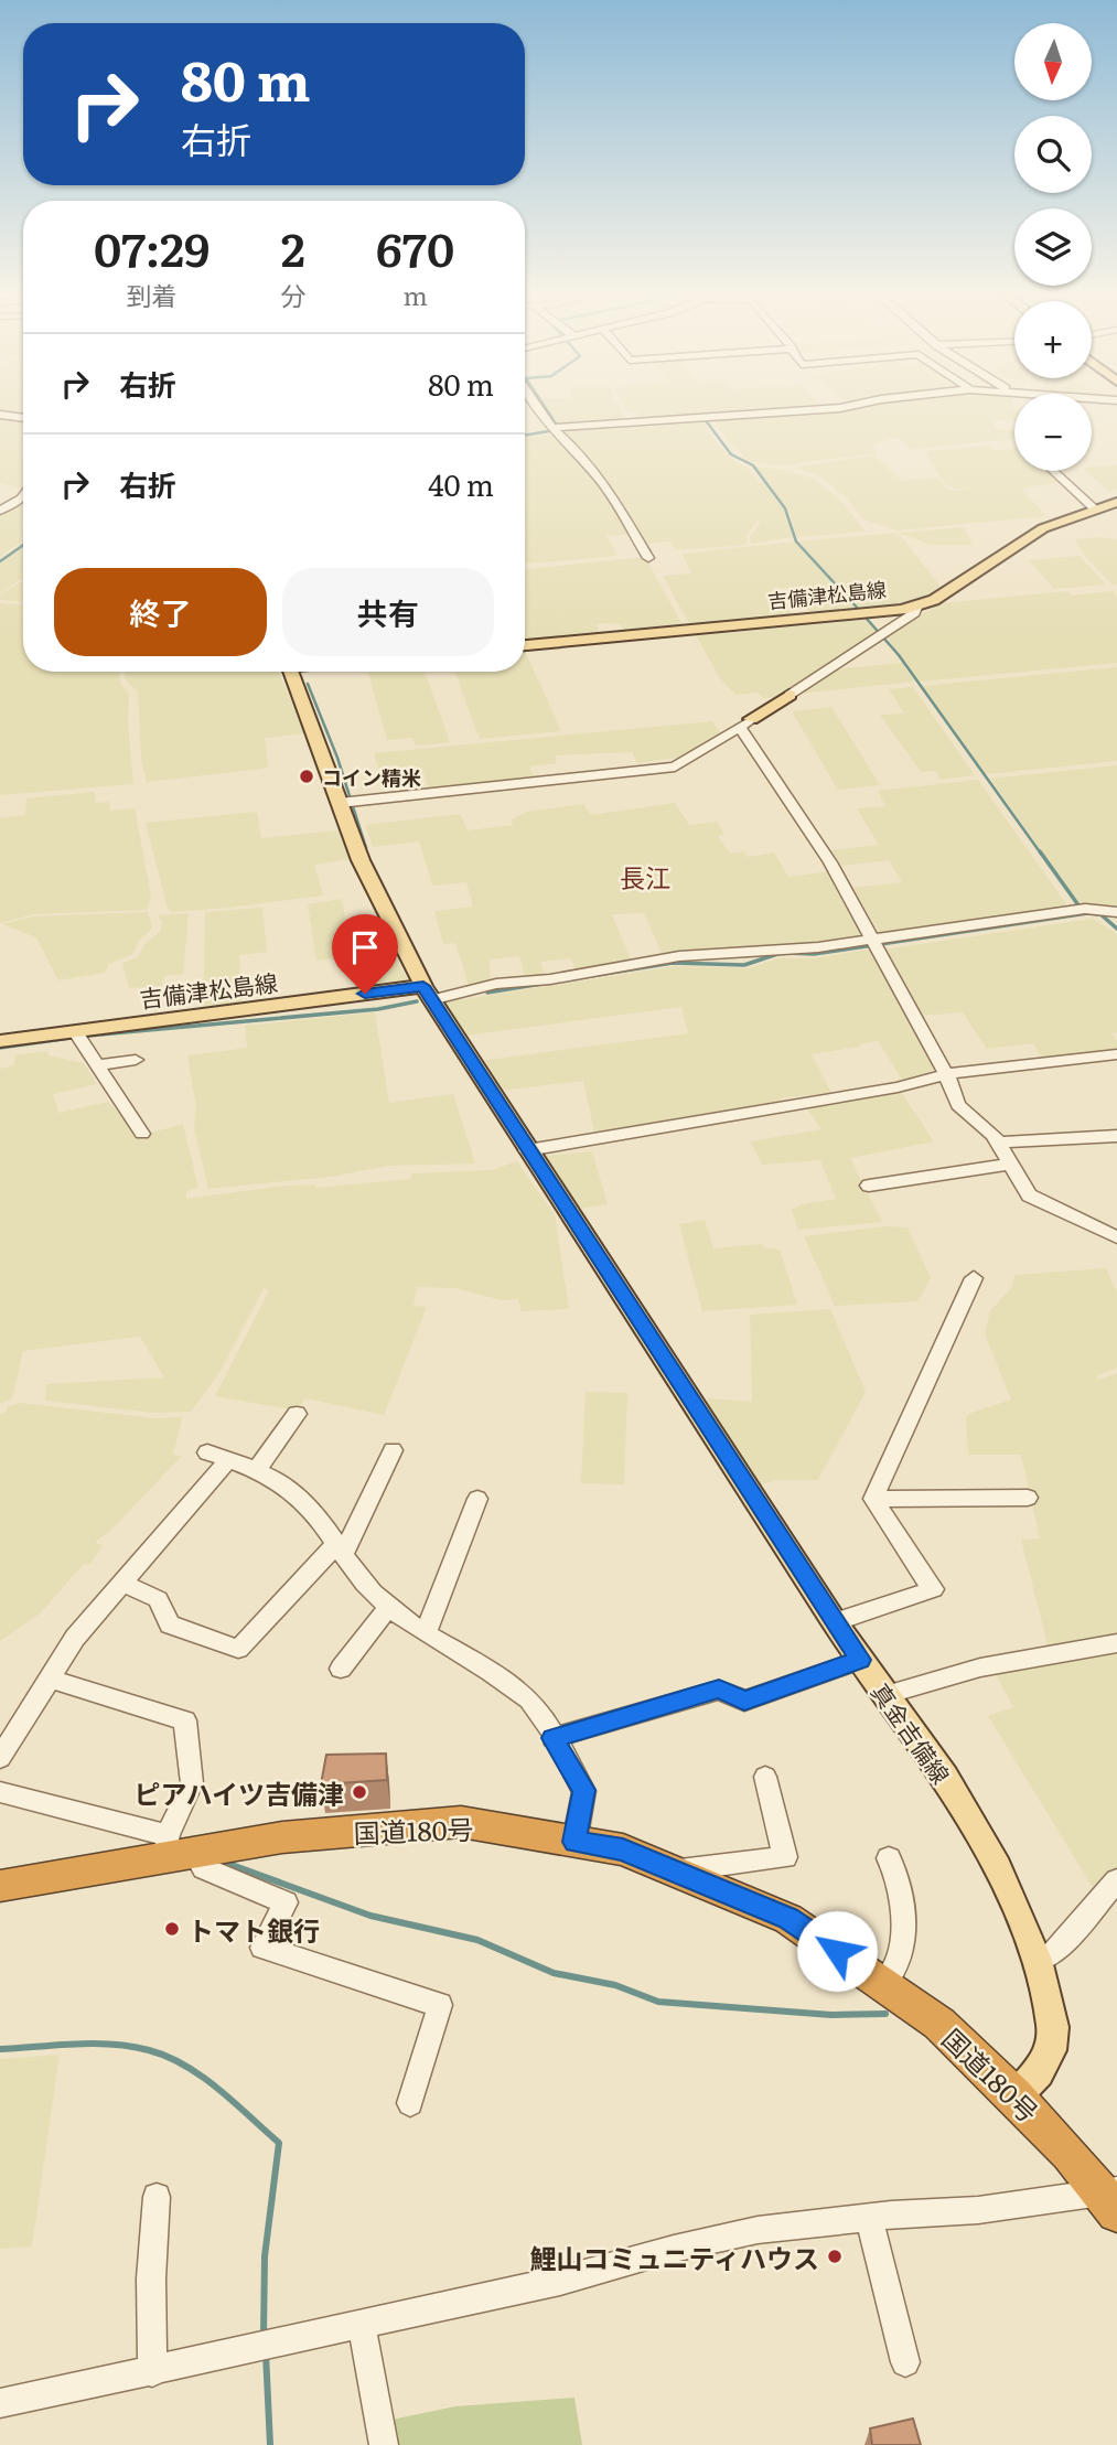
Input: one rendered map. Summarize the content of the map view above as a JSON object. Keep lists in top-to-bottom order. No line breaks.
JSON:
{"streets":{"highway":["国道180号"],"main road":["吉備津松島線","真金吉備線"]},"crossings":[["吉備津松島線","真金吉備線"],["真金吉備線","国道180号"]],"districts":["長江"],"places":["コイン精米","ピアハイツ吉備津","トマト銀行","鯉山コミュニティハウス"],"north":"bottom","page":{"map_buttons":["+","−"],"turn":["80 m","右折"],"eta":["07:29","到着","2","分","670","m"],"list":[{"name":"右折","value":"80 m"},{"name":"右折","value":"40 m"}],"buttons":["終了","共有"]}}
